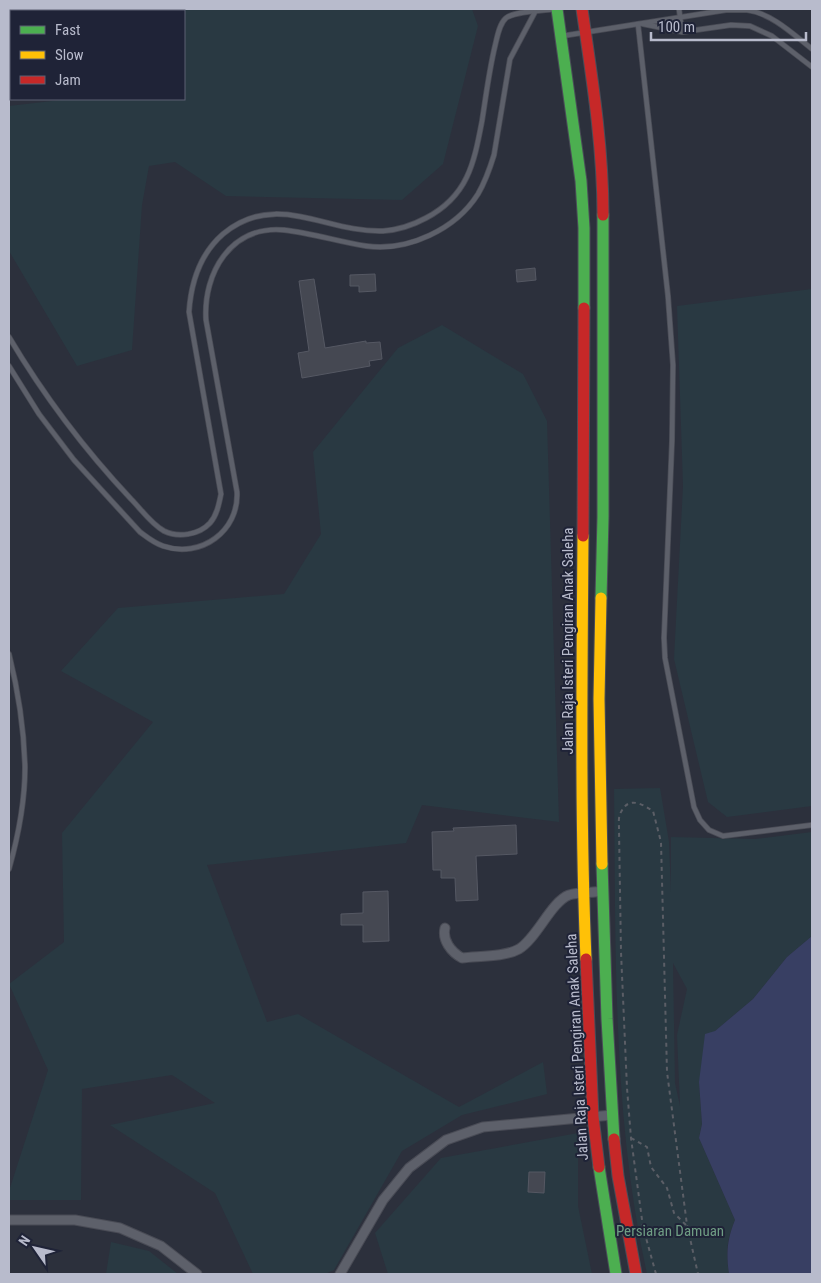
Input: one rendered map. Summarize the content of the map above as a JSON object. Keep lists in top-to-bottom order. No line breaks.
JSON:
{"streets":{"main road":["Jalan Raja Isteri Pengiran Anak Saleha"]},"parks":["Persiaran Damuan"],"legend":["Fast","Slow","Jam"],"scale_bar":"100 m","north":"top left"}
